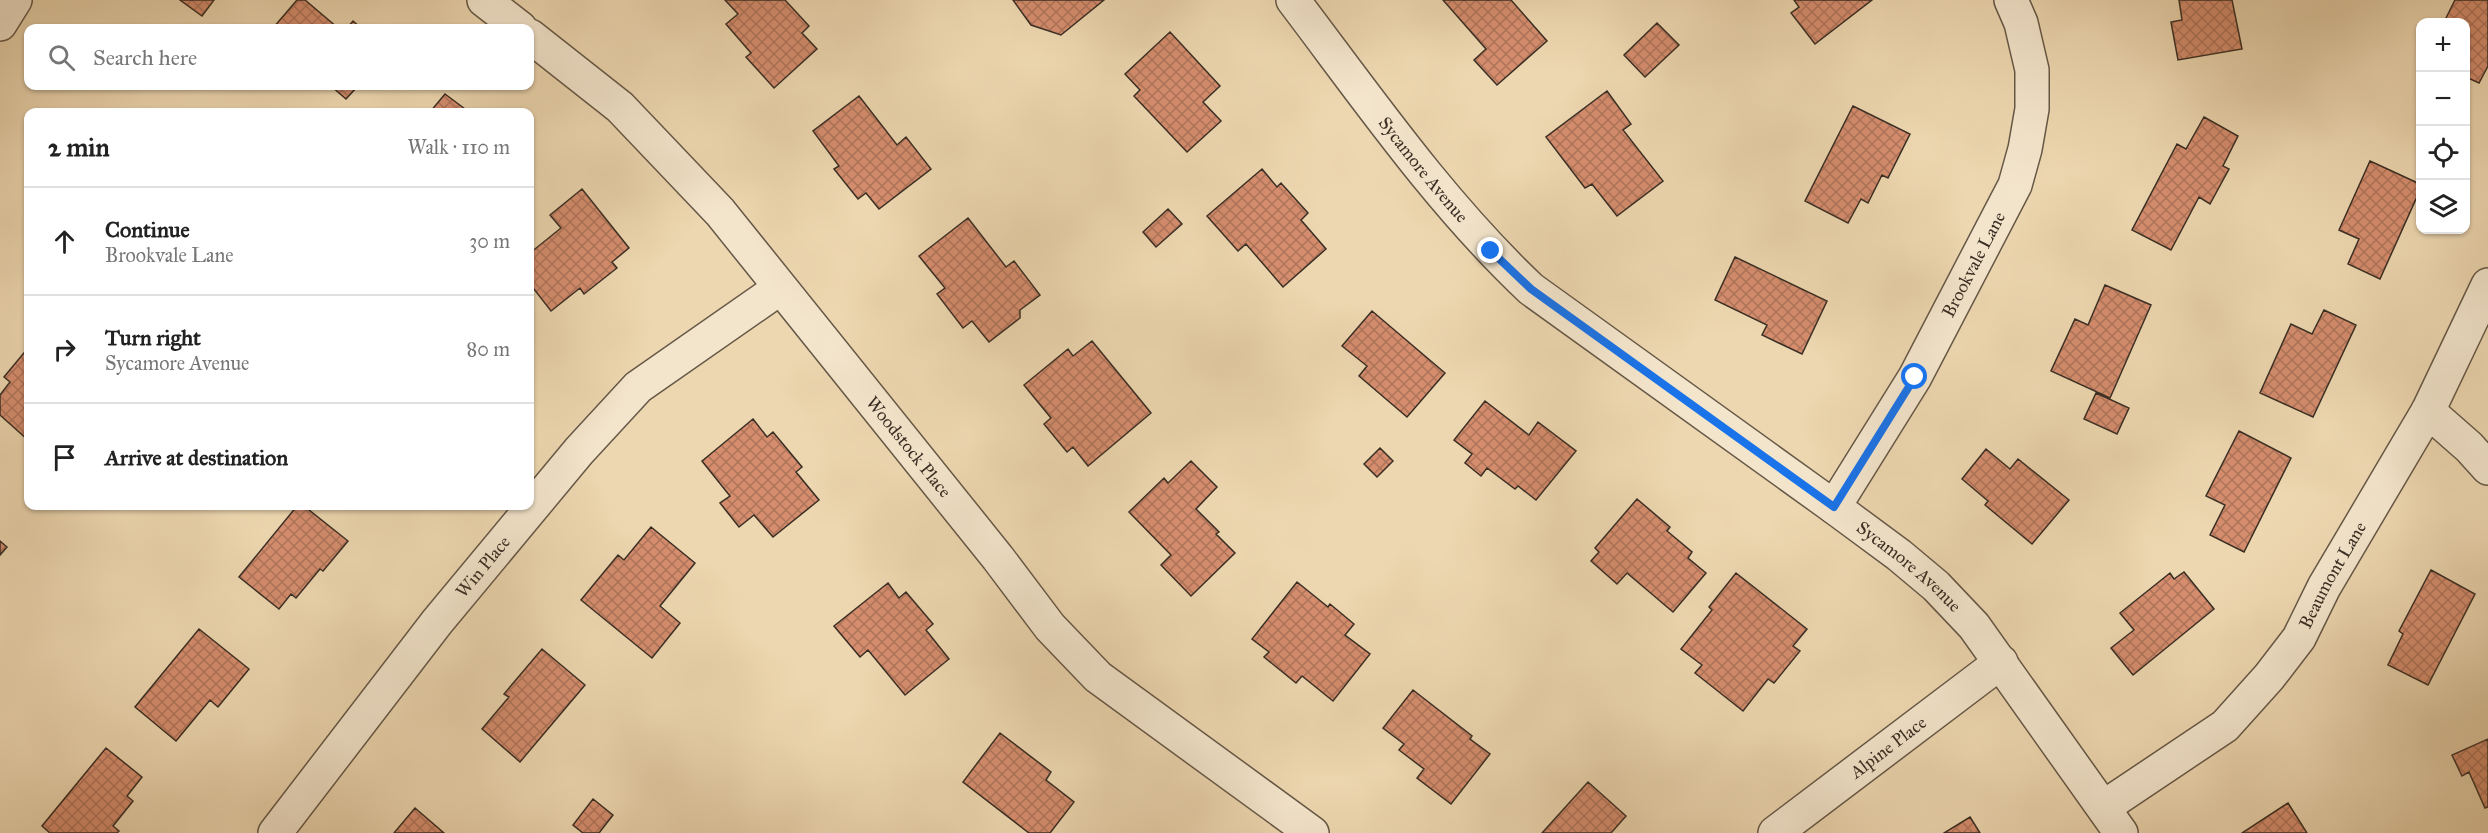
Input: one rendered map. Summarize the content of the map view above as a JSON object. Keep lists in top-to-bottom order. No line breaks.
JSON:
{"streets":{"street":["Sycamore Avenue","Brookvale Lane","Woodstock Place","Win Place","Beaumont Lane","Alpine Place"]},"crossings":[["Sycamore Avenue","Brookvale Lane"],["Sycamore Avenue","Beaumont Lane"],["Sycamore Avenue","Alpine Place"],["Woodstock Place","Win Place"]],"page":{"map_buttons":["+","−"],"search":"Search here","heading":["2 min","Walk · 110 m"],"list":[["Continue","Brookvale Lane","30 m"],["Turn right","Sycamore Avenue","80 m"],"Arrive at destination"]}}
